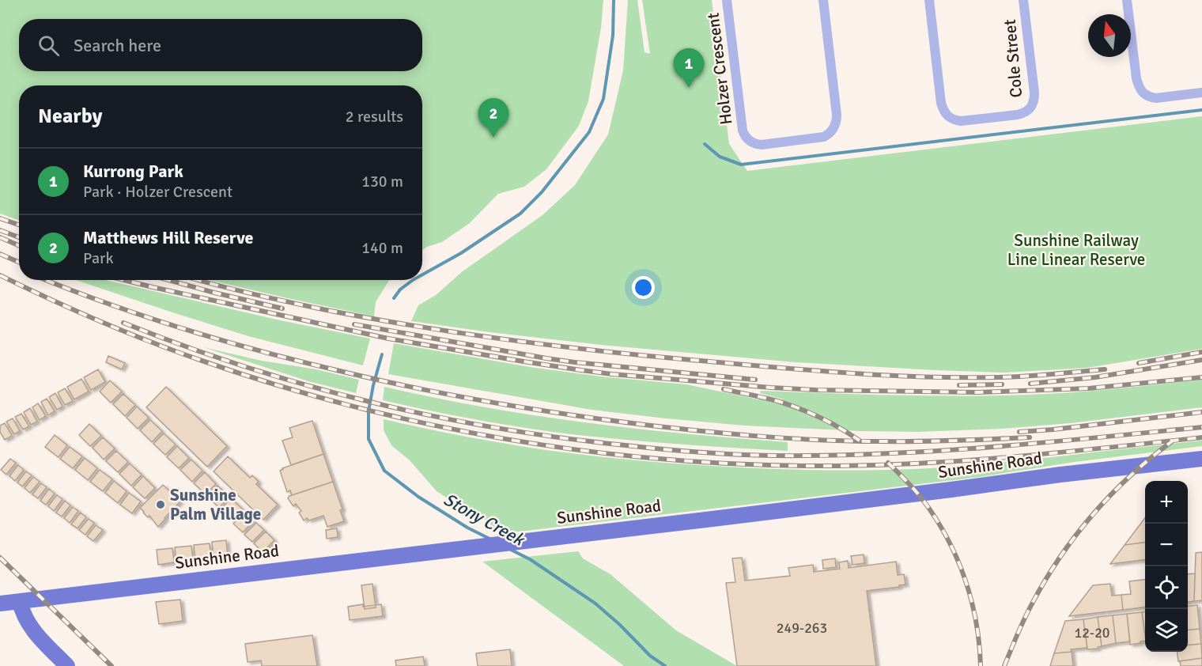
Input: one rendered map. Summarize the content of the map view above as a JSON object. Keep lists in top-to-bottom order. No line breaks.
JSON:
{"streets":{"main road":["Sunshine Road"],"street":["Cole Street","Holzer Crescent"]},"water":["Stony Creek"],"parks":["Sunshine Railway Line Linear Reserve"],"places":["Sunshine Palm Village"],"house_numbers":["249-263","12-20"],"north":"top","page":{"search":"Search here","pins":["1","2"],"heading":["Nearby","2 results"],"list":[{"mark":"1","name":"Kurrong Park","note":"Park · Holzer Crescent","value":"130 m"},{"mark":"2","name":"Matthews Hill Reserve","note":"Park","value":"140 m"}],"map_buttons":["+","−"]}}
